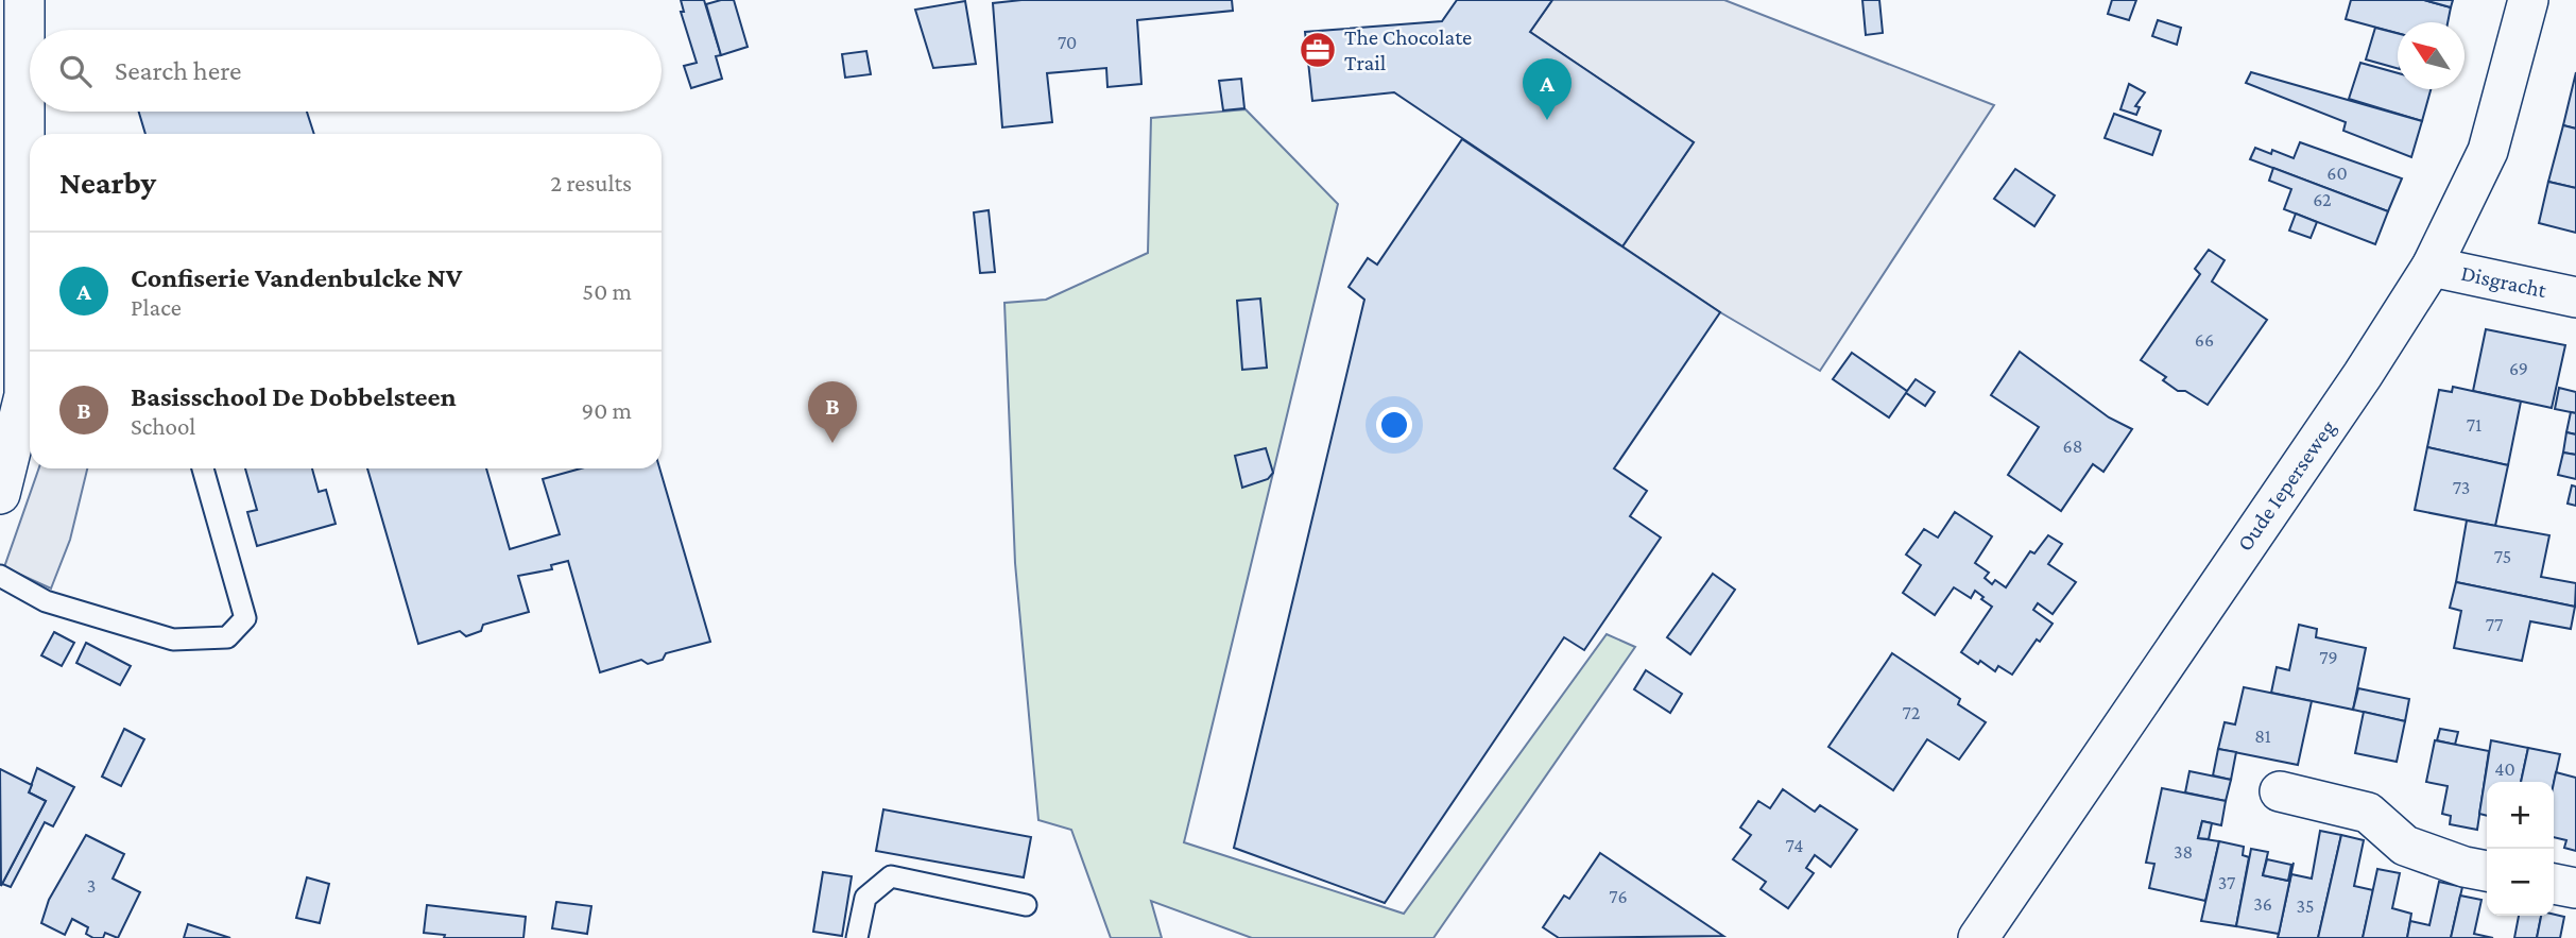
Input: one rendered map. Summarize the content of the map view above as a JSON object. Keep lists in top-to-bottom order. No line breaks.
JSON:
{"streets":{"street":["Disgracht","Oude Ieperseweg"]},"crossings":[["Disgracht","Oude Ieperseweg"]],"places":{"office":["The Chocolate Trail"]},"house_numbers":["70","60","62","66","69","71","68","73","75","77","79","72","81","40","74","38","37","3","76","36","35"],"north":"top left","page":{"search":"Search here","pins":["A","B"],"heading":["Nearby","2 results"],"list":[{"mark":"A","name":"Confiserie Vandenbulcke NV","note":"Place","value":"50 m"},{"mark":"B","name":"Basisschool De Dobbelsteen","note":"School","value":"90 m"}],"map_buttons":["+","−"]}}
